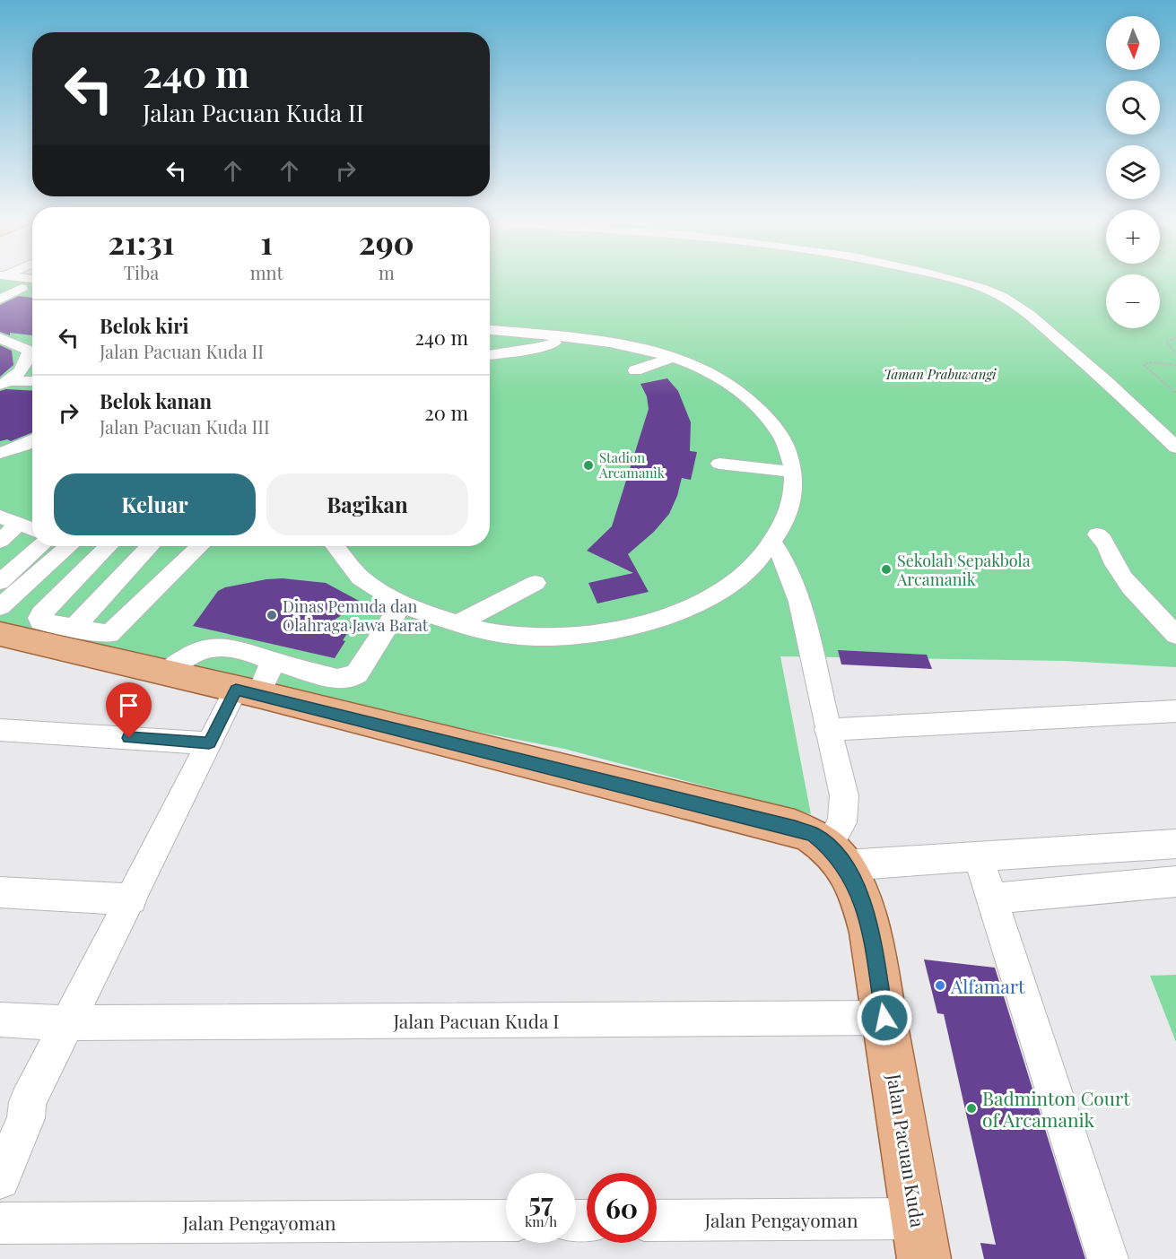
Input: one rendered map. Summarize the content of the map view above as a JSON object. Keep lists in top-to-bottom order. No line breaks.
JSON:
{"streets":{"main road":["Jalan Pacuan Kuda"],"street":["Jalan Pacuan Kuda I","Jalan Pengayoman"]},"crossings":[["Jalan Pacuan Kuda I","Jalan Pacuan Kuda"],["Jalan Pacuan Kuda","Jalan Pengayoman"]],"parks":["Taman Prabuwangi"],"places":["Stadion Arcamanik","Sekolah Sepakbola Arcamanik","Dinas Pemuda dan Olahraga Jawa Barat","Alfamart","Badminton Court of Arcamanik"],"north":"bottom","page":{"map_buttons":["+","−"],"turn":["240 m","Jalan Pacuan Kuda II"],"eta":["21:31","Tiba","1","mnt","290","m"],"list":[{"name":"Belok kiri","note":"Jalan Pacuan Kuda II","value":"240 m"},{"name":"Belok kanan","note":"Jalan Pacuan Kuda III","value":"20 m"}],"buttons":["Keluar","Bagikan"],"speed":"57 km/h","limit":"60"}}
